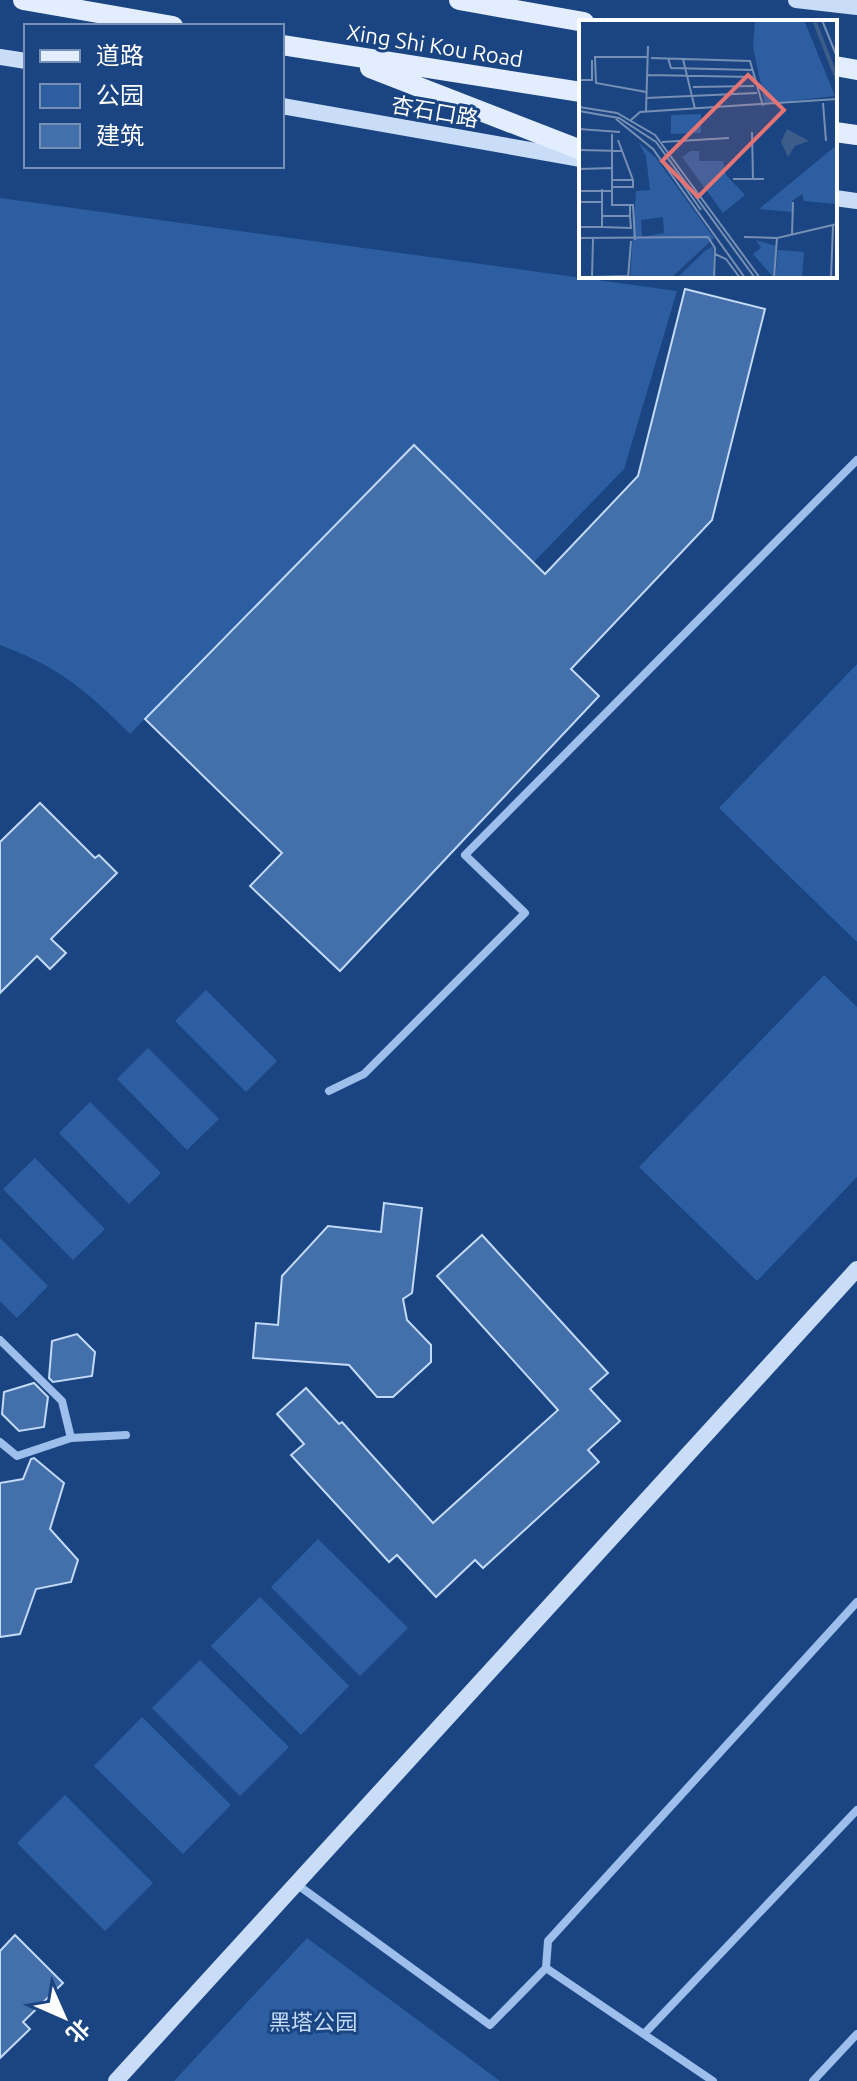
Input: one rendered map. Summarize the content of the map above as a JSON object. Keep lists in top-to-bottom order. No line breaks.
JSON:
{"streets":{"main road":["Xing Shi Kou Road"],"street":["杏石口路"]},"parks":["黑塔公园"],"legend":["道路","公园","建筑"],"north":"bottom right"}
